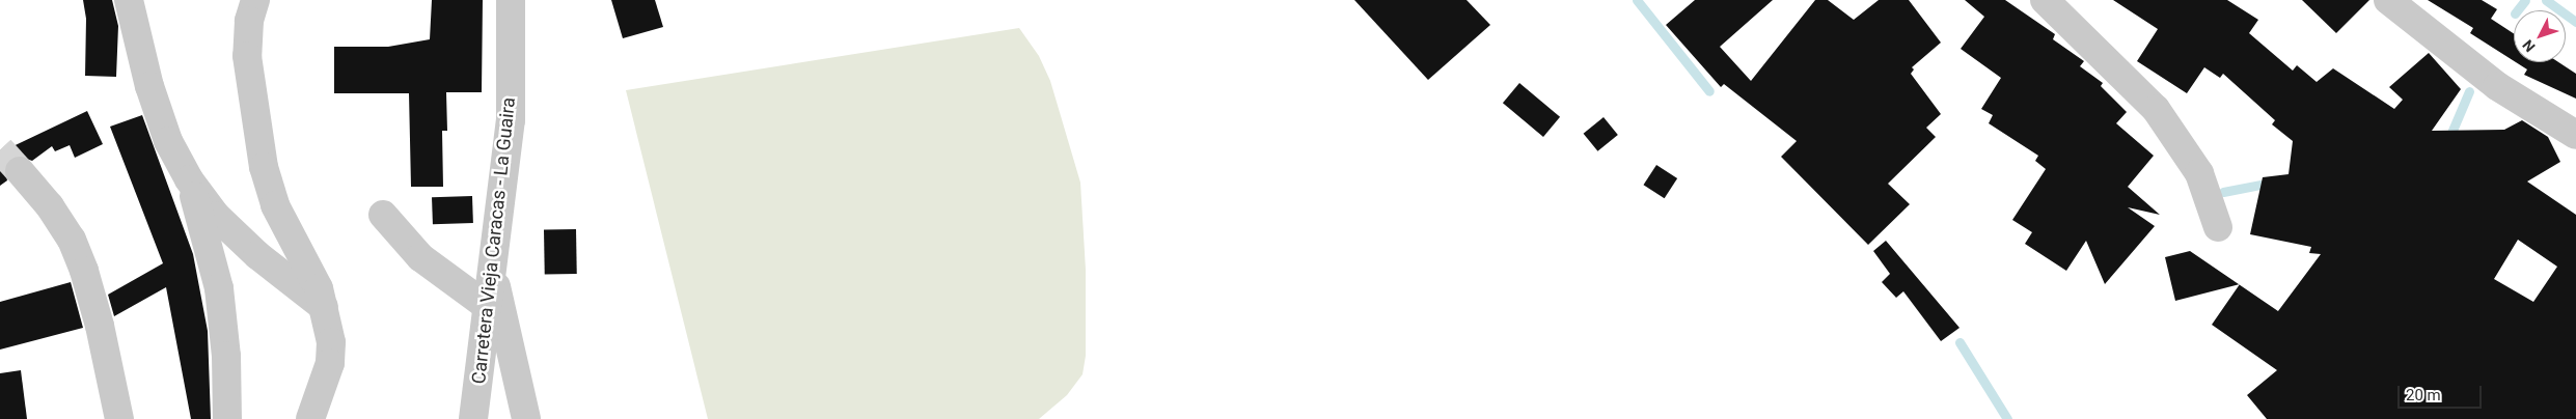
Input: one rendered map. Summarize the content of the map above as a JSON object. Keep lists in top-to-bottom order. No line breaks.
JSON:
{"streets":{"street":["Carretera Vieja Caracas - La Guaira"]},"scale_bar":"20 m","north":"bottom left"}
